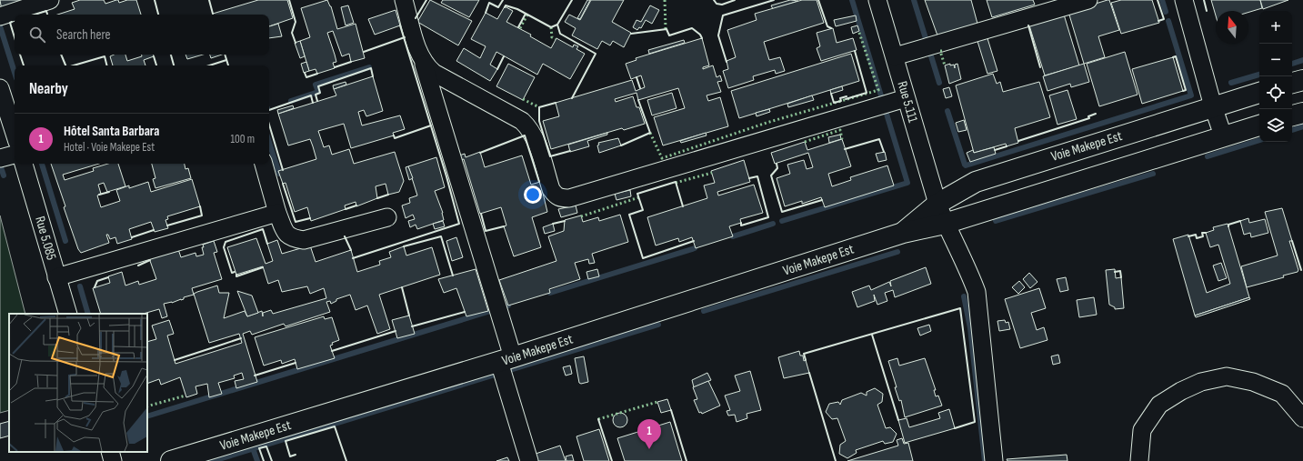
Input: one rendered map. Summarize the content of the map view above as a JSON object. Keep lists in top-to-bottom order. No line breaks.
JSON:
{"streets":{"main road":["Voie Makepe Est"],"street":["Rue 5.111","Rue 5.085"]},"crossings":[["Rue 5.111","Voie Makepe Est"]],"north":"top","page":{"map_buttons":["+","−"],"search":"Search here","heading":"Nearby","list":[{"mark":"1","name":"Hôtel Santa Barbara","note":"Hotel · Voie Makepe Est","value":"100 m"}],"pins":"1"}}
